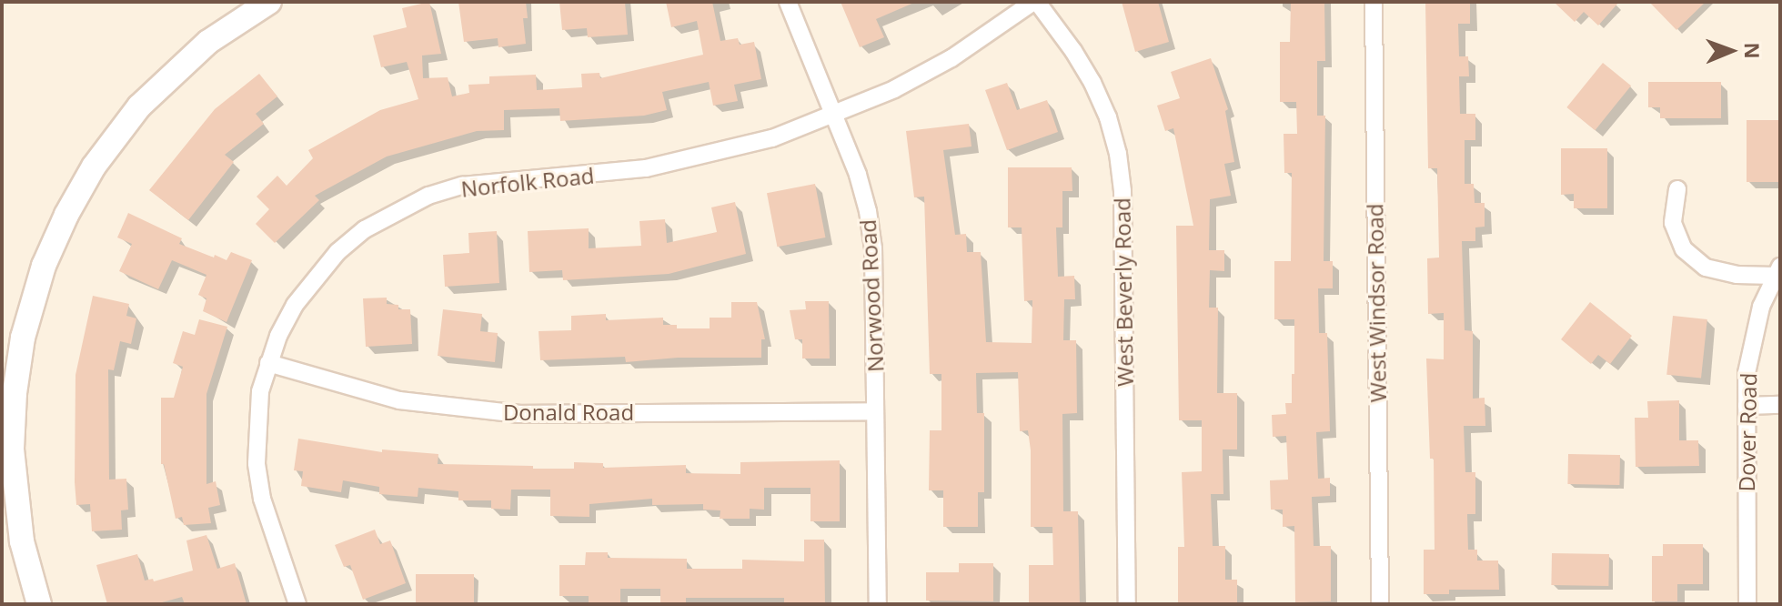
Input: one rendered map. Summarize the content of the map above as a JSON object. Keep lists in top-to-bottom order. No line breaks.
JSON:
{"streets":{"street":["Norfolk Road","West Beverly Road","Norwood Road","West Windsor Road","Donald Road","Dover Road"]},"crossings":[["Norfolk Road","West Beverly Road"],["Norfolk Road","Norwood Road"],["Norfolk Road","Donald Road"],["Norwood Road","Donald Road"]],"north":"right"}
